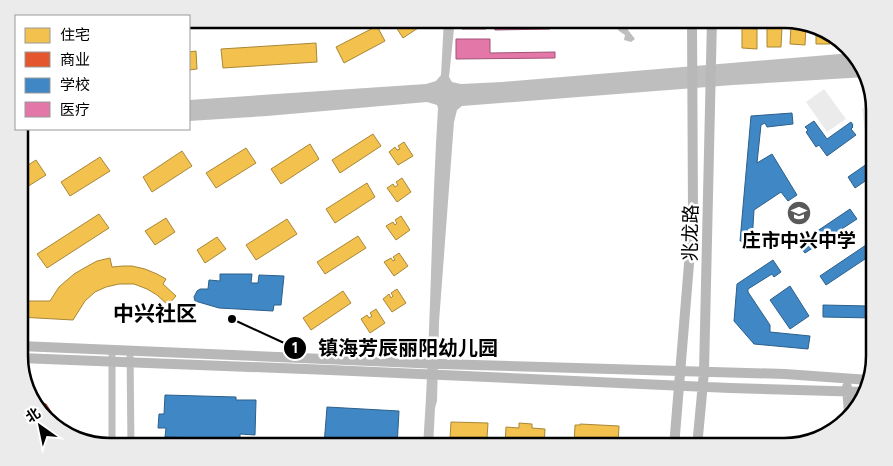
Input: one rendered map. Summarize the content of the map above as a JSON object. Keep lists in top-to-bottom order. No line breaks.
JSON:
{"streets":{"street":["兆龙路"]},"districts":["中兴社区"],"places":{"school or university":["庄市中兴中学"],"other":["镇海芳辰丽阳幼儿园"]},"legend":["住宅","商业","学校","医疗"],"north":"top left"}
